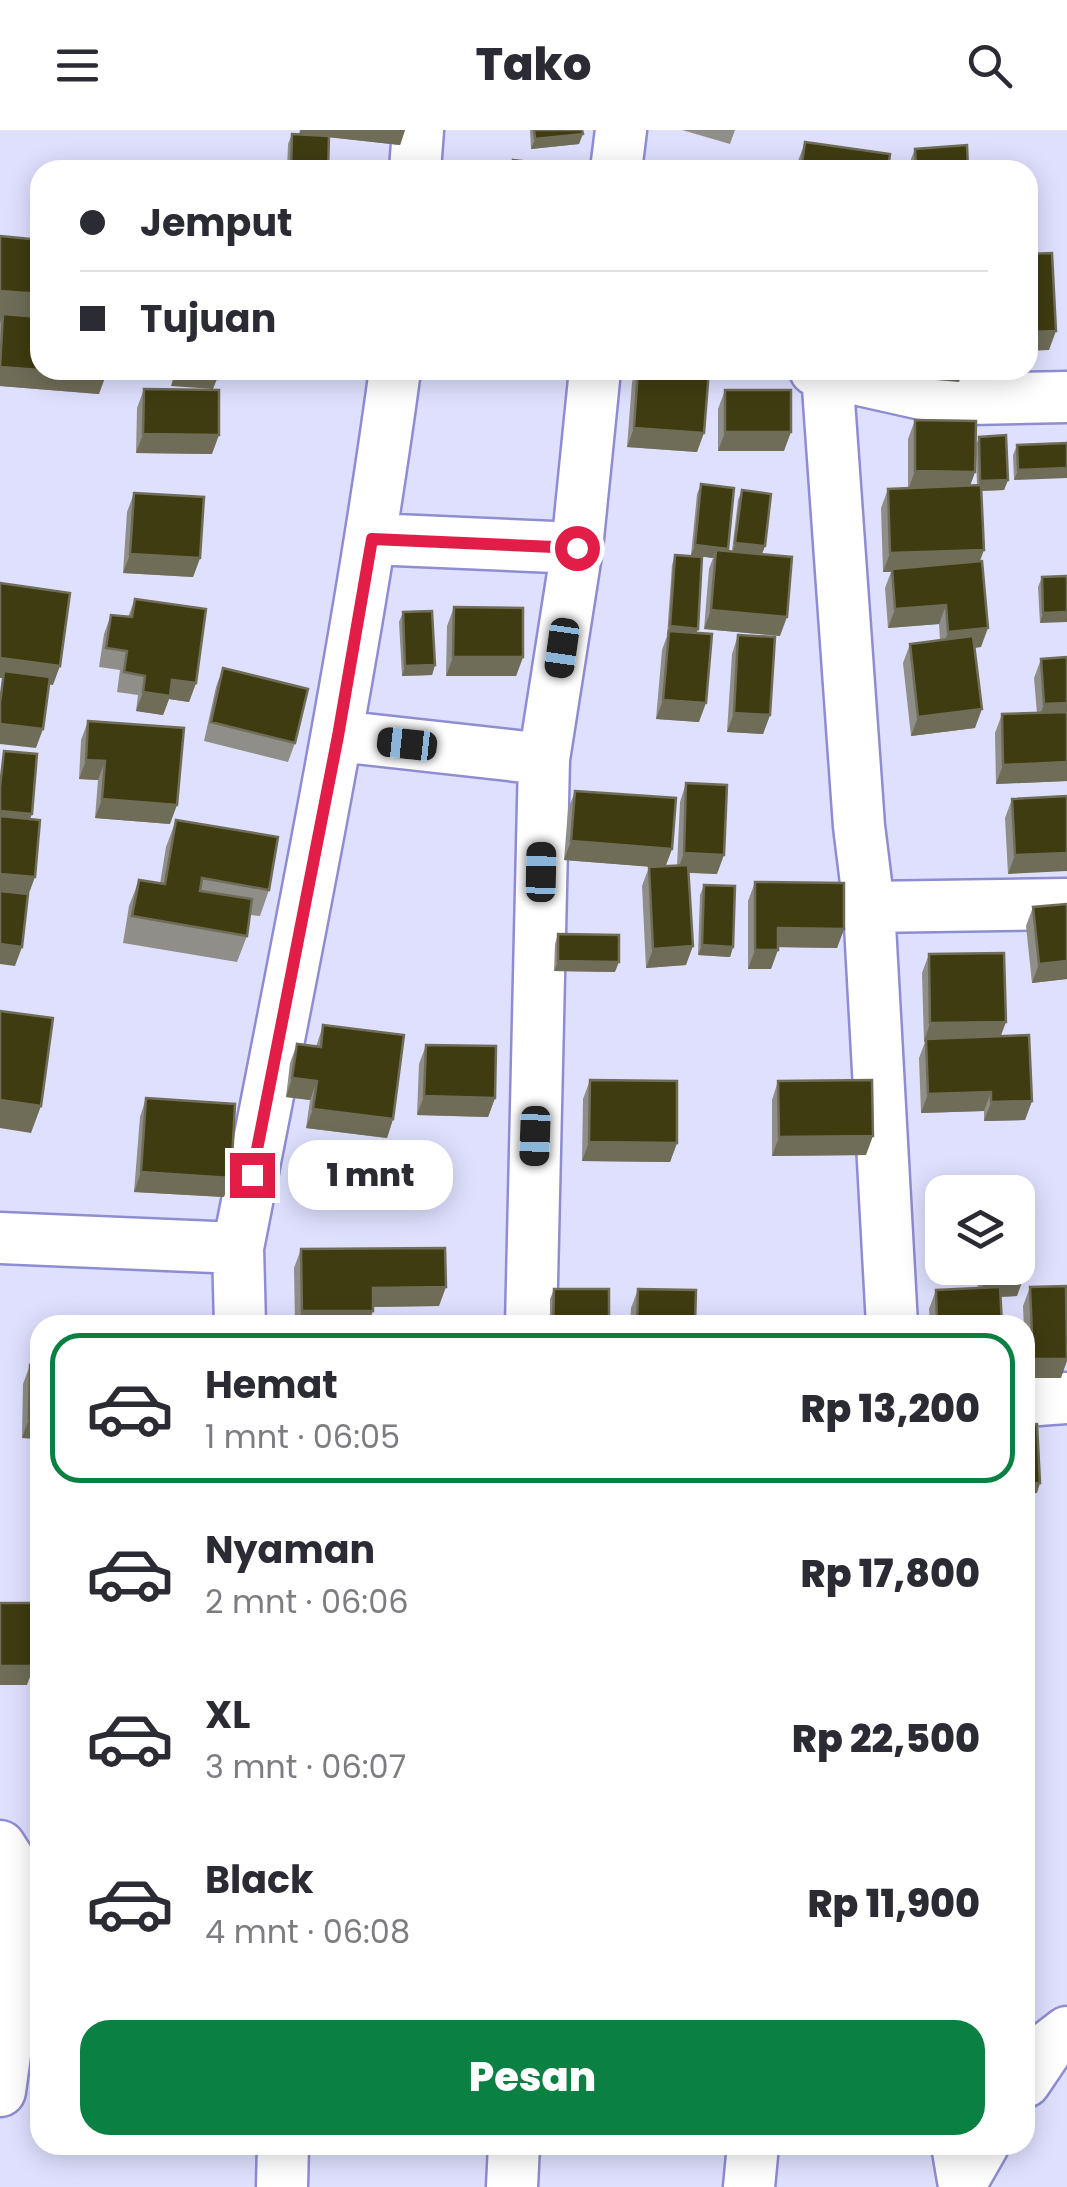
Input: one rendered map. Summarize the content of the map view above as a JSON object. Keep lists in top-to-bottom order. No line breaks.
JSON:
{"page":{"header":"Tako","banner":["Jemput","Tujuan"],"bubble":"1 mnt","list":[{"name":"Hemat","note":"1 mnt · 06:05","value":"Rp 13,200"},{"name":"Nyaman","note":"2 mnt · 06:06","value":"Rp 17,800"},{"name":"XL","note":"3 mnt · 06:07","value":"Rp 22,500"},{"name":"Black","note":"4 mnt · 06:08","value":"Rp 11,900"}],"buttons":"Pesan"}}
